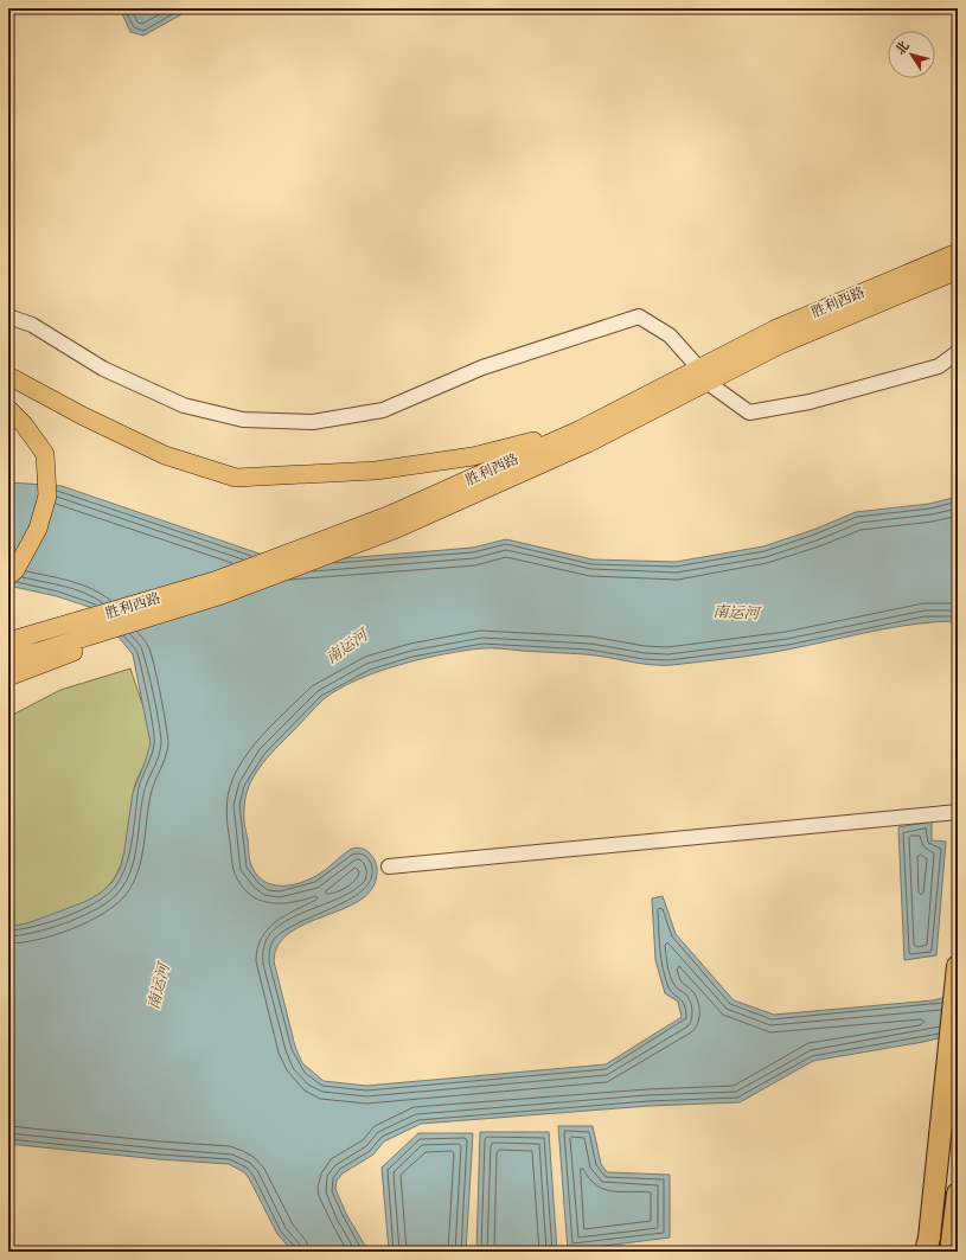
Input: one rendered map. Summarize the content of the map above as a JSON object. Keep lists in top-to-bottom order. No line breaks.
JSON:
{"streets":{"main road":["胜利西路"]},"water":["南运河"],"north":"top left"}
